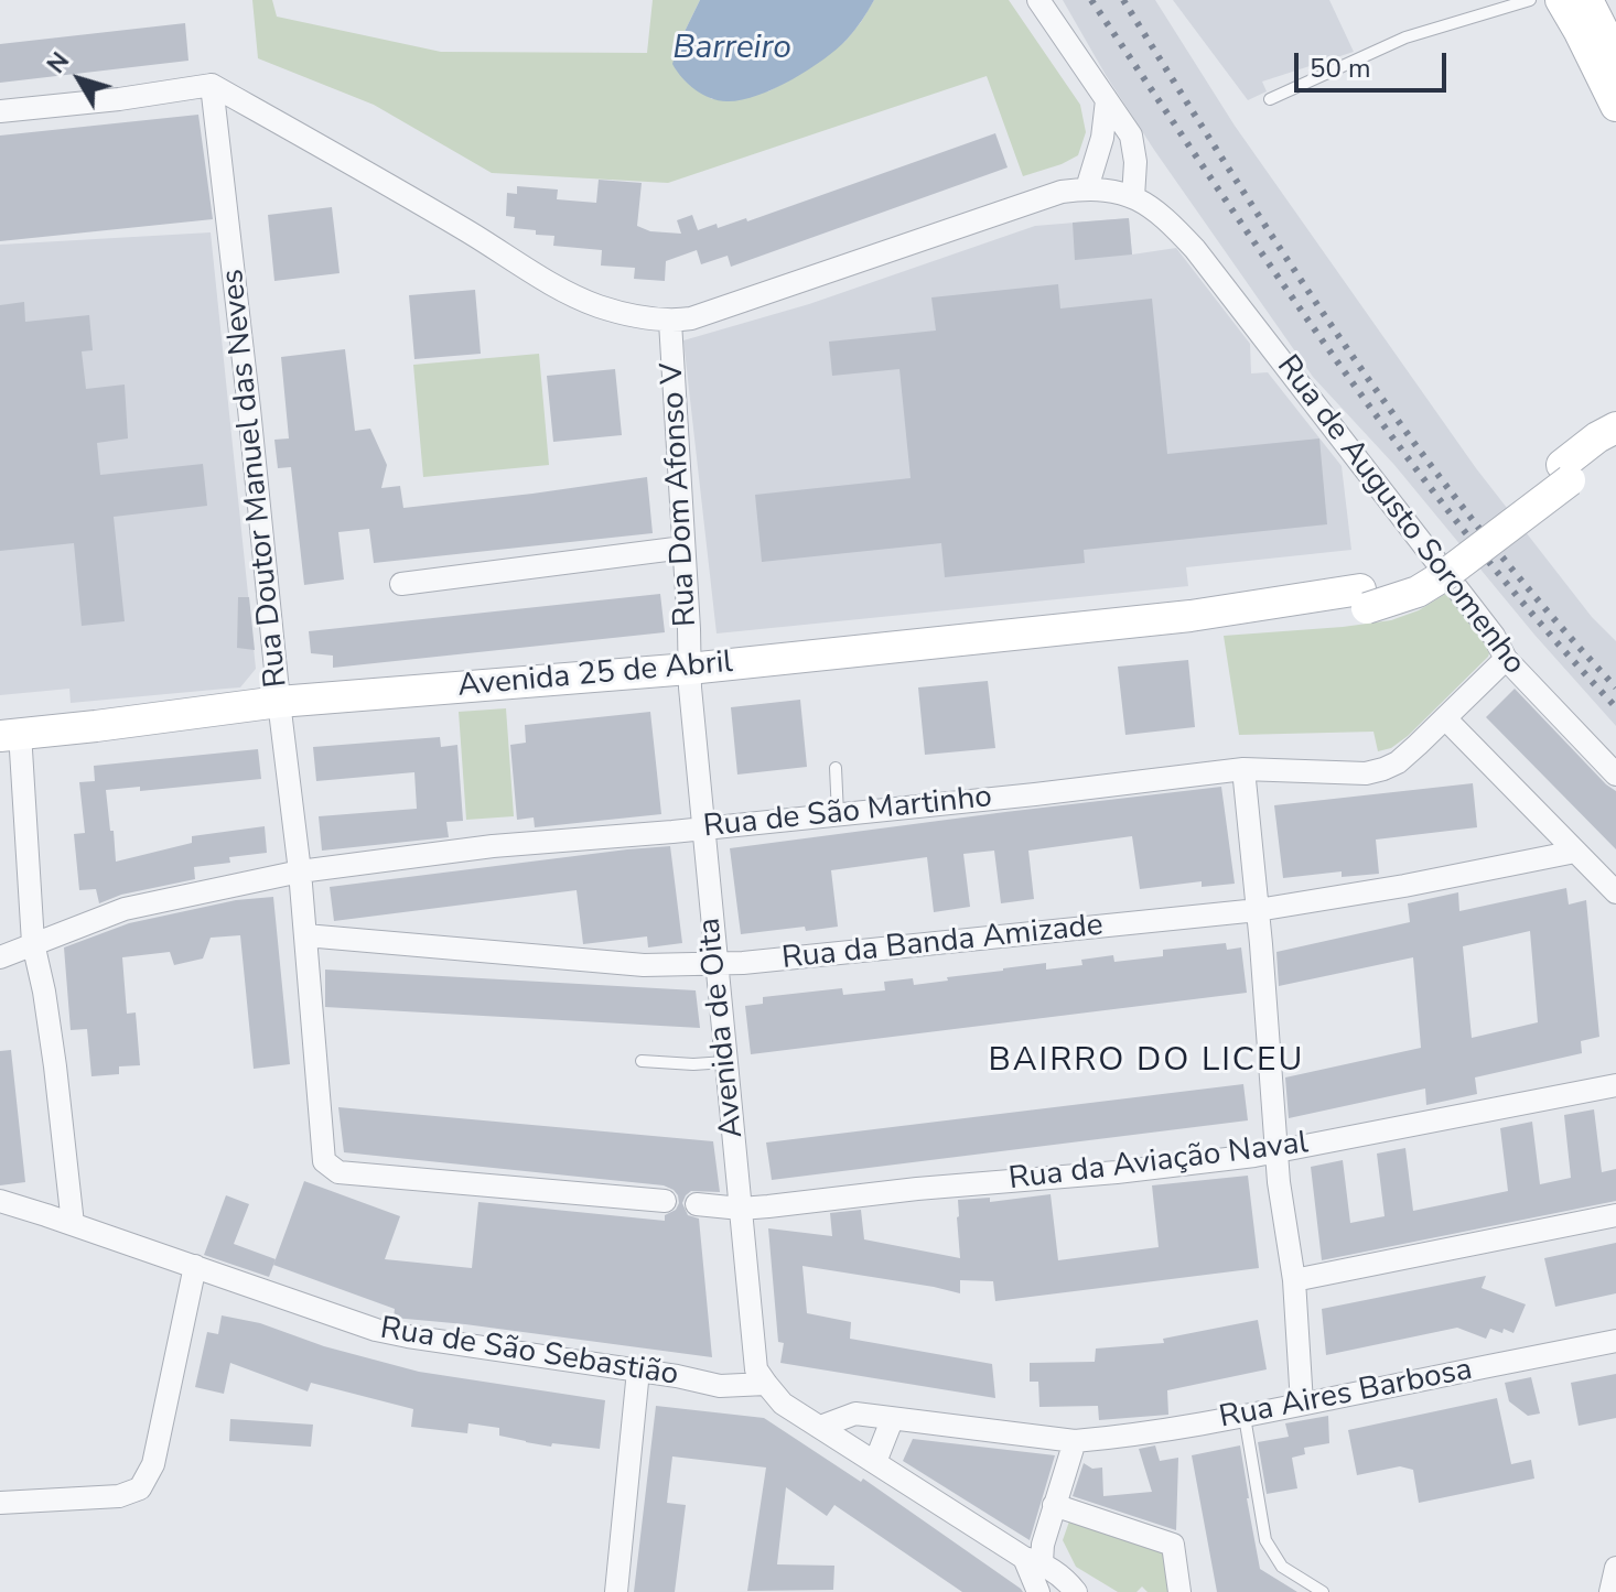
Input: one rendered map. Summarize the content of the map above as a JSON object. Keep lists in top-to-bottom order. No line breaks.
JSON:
{"streets":{"street":["Rua Doutor Manuel das Neves","Rua Dom Afonso V","Rua de Augusto Soromenho","Avenida 25 de Abril","Rua de São Martinho","Rua da Banda Amizade","Avenida de Oita","Rua da Aviação Naval","Rua de São Sebastião","Rua Aires Barbosa"]},"crossings":[["Rua Doutor Manuel das Neves","Avenida 25 de Abril"],["Rua Doutor Manuel das Neves","Rua de São Martinho"],["Rua Doutor Manuel das Neves","Rua da Banda Amizade"],["Rua Dom Afonso V","Avenida 25 de Abril"],["Rua Dom Afonso V","Avenida de Oita"],["Rua de Augusto Soromenho","Rua de São Martinho"],["Avenida 25 de Abril","Avenida de Oita"],["Rua de São Martinho","Avenida de Oita"],["Rua da Banda Amizade","Avenida de Oita"],["Avenida de Oita","Rua da Aviação Naval"],["Avenida de Oita","Rua de São Sebastião"]],"districts":["BAIRRO DO LICEU"],"water":["Barreiro"],"scale_bar":"50 m","north":"top left"}
